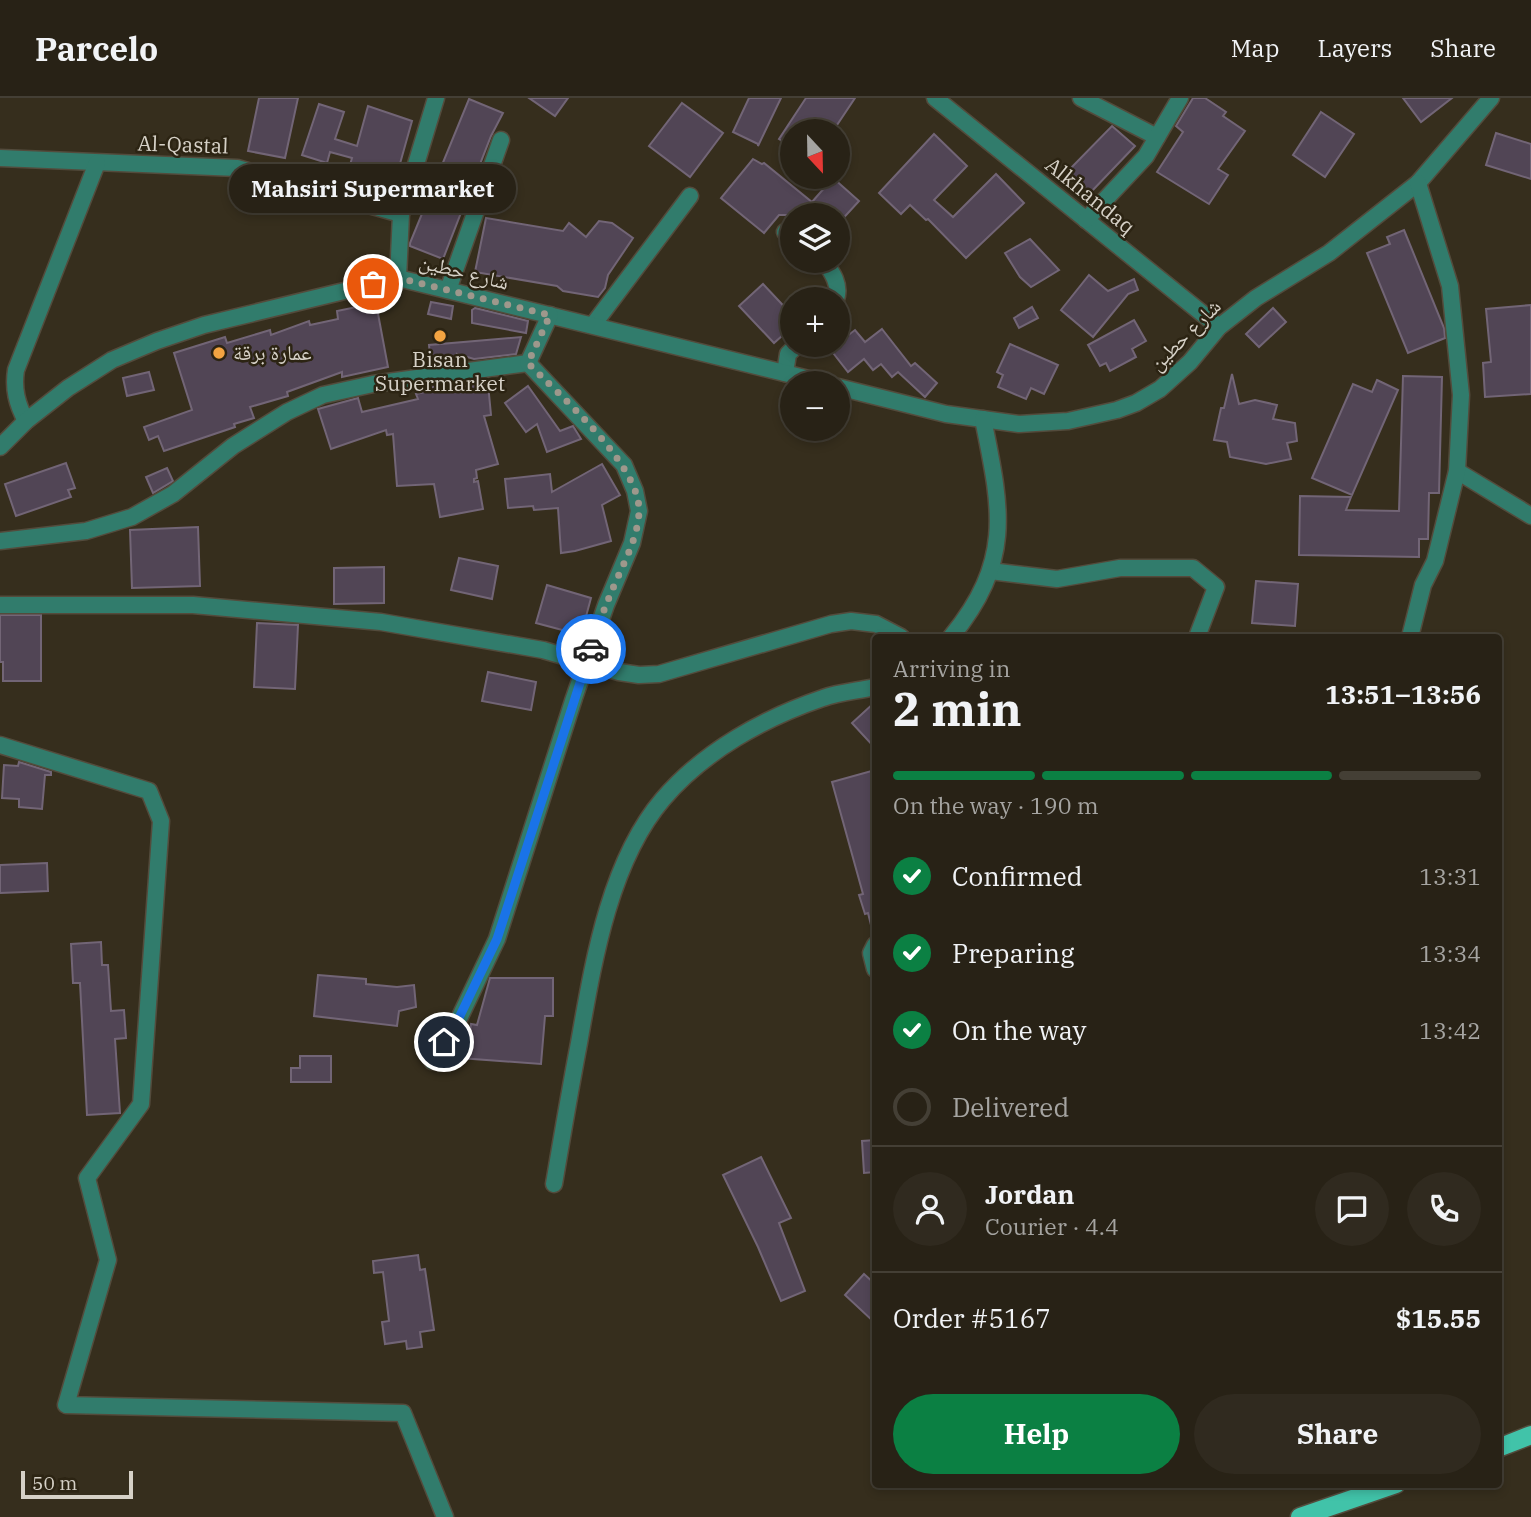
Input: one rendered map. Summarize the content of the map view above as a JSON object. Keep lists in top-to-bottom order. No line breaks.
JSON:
{"streets":{"street":["Al-Qastal","Alkhandaq","شارع حطين"]},"crossings":[["Alkhandaq","شارع حطين"]],"places":["Mahsiri Supermarket","Bisan Supermarket","عمارة برقة"],"scale_bar":"50 m","north":"bottom","page":{"header":"Parcelo","nav":["Map","Layers","Share"],"map_buttons":["+","−"],"bubble":"Mahsiri Supermarket","heading":["2 min","Arriving in","13:51–13:56"],"panel":["Jordan","Courier · 4.4","Order #5167","$15.55"],"bar":"On the way · 190 m","list":[["Confirmed","13:31"],["Preparing","13:34"],["On the way","13:42"],"Delivered"],"buttons":["Help","Share"],"scale":"50 m"}}
